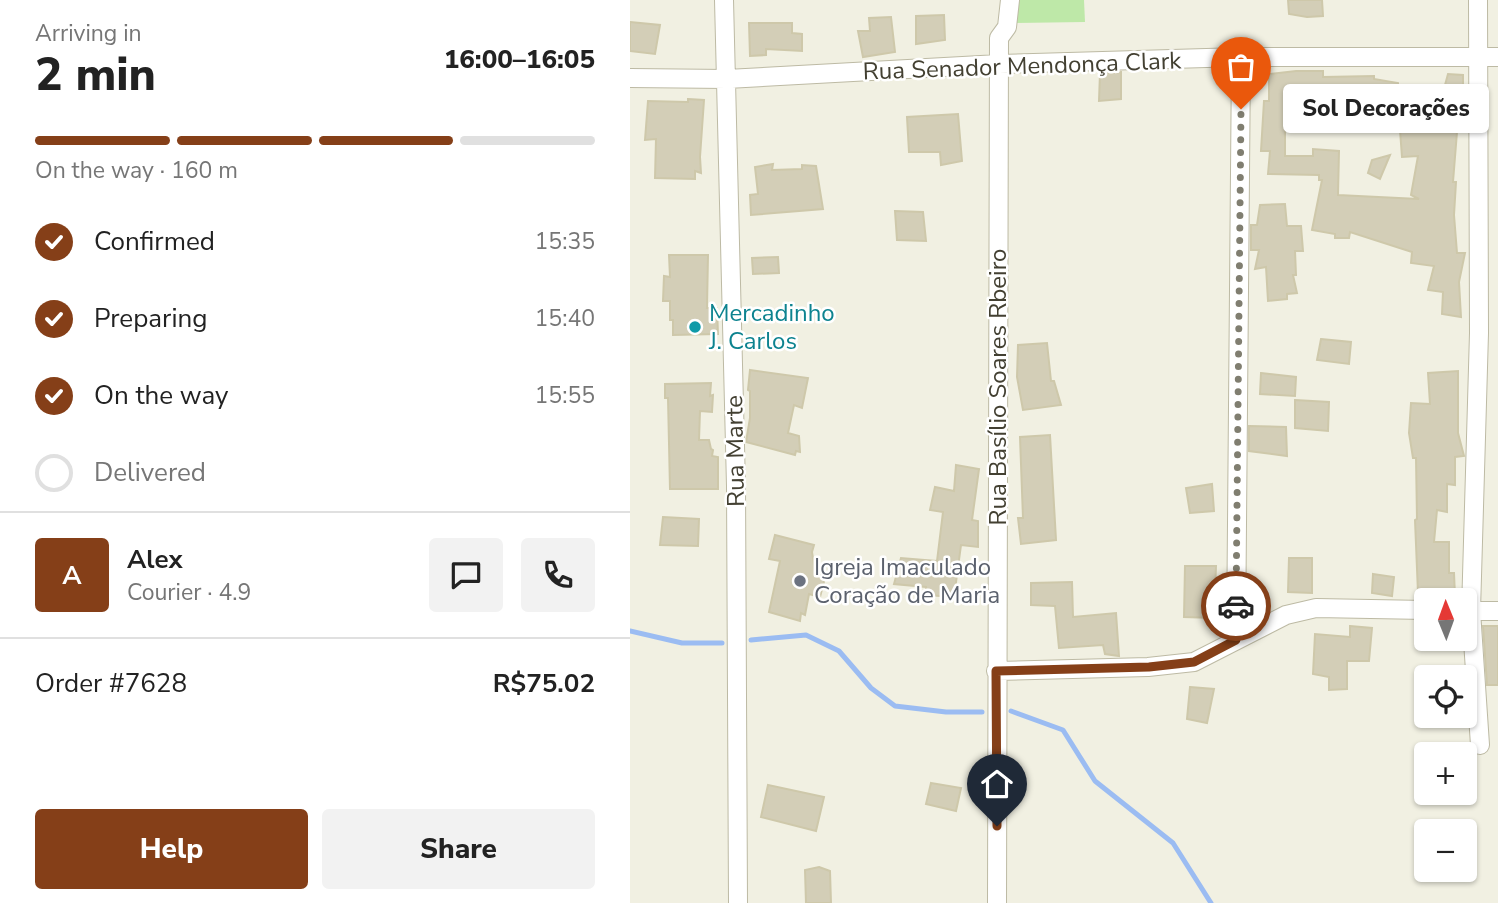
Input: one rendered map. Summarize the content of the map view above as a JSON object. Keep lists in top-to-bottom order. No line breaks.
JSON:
{"streets":{"street":["Rua Senador Mendonça Clark","Rua Basílio Soares Rbeiro","Rua Marte"]},"crossings":[["Rua Senador Mendonça Clark","Rua Basílio Soares Rbeiro"],["Rua Senador Mendonça Clark","Rua Marte"]],"places":["Sol Decorações","Mercadinho J. Carlos","Igreja Imaculado Coração de Maria"],"north":"top","page":{"heading":["2 min","Arriving in","16:00–16:05"],"panel":["Alex","Courier · 4.9","Order #7628","R$75.02"],"bubble":"Sol Decorações","bar":"On the way · 160 m","list":[["Confirmed","15:35"],["Preparing","15:40"],["On the way","15:55"],"Delivered"],"round":"A","map_buttons":["+","−"],"buttons":["Help","Share"]}}
